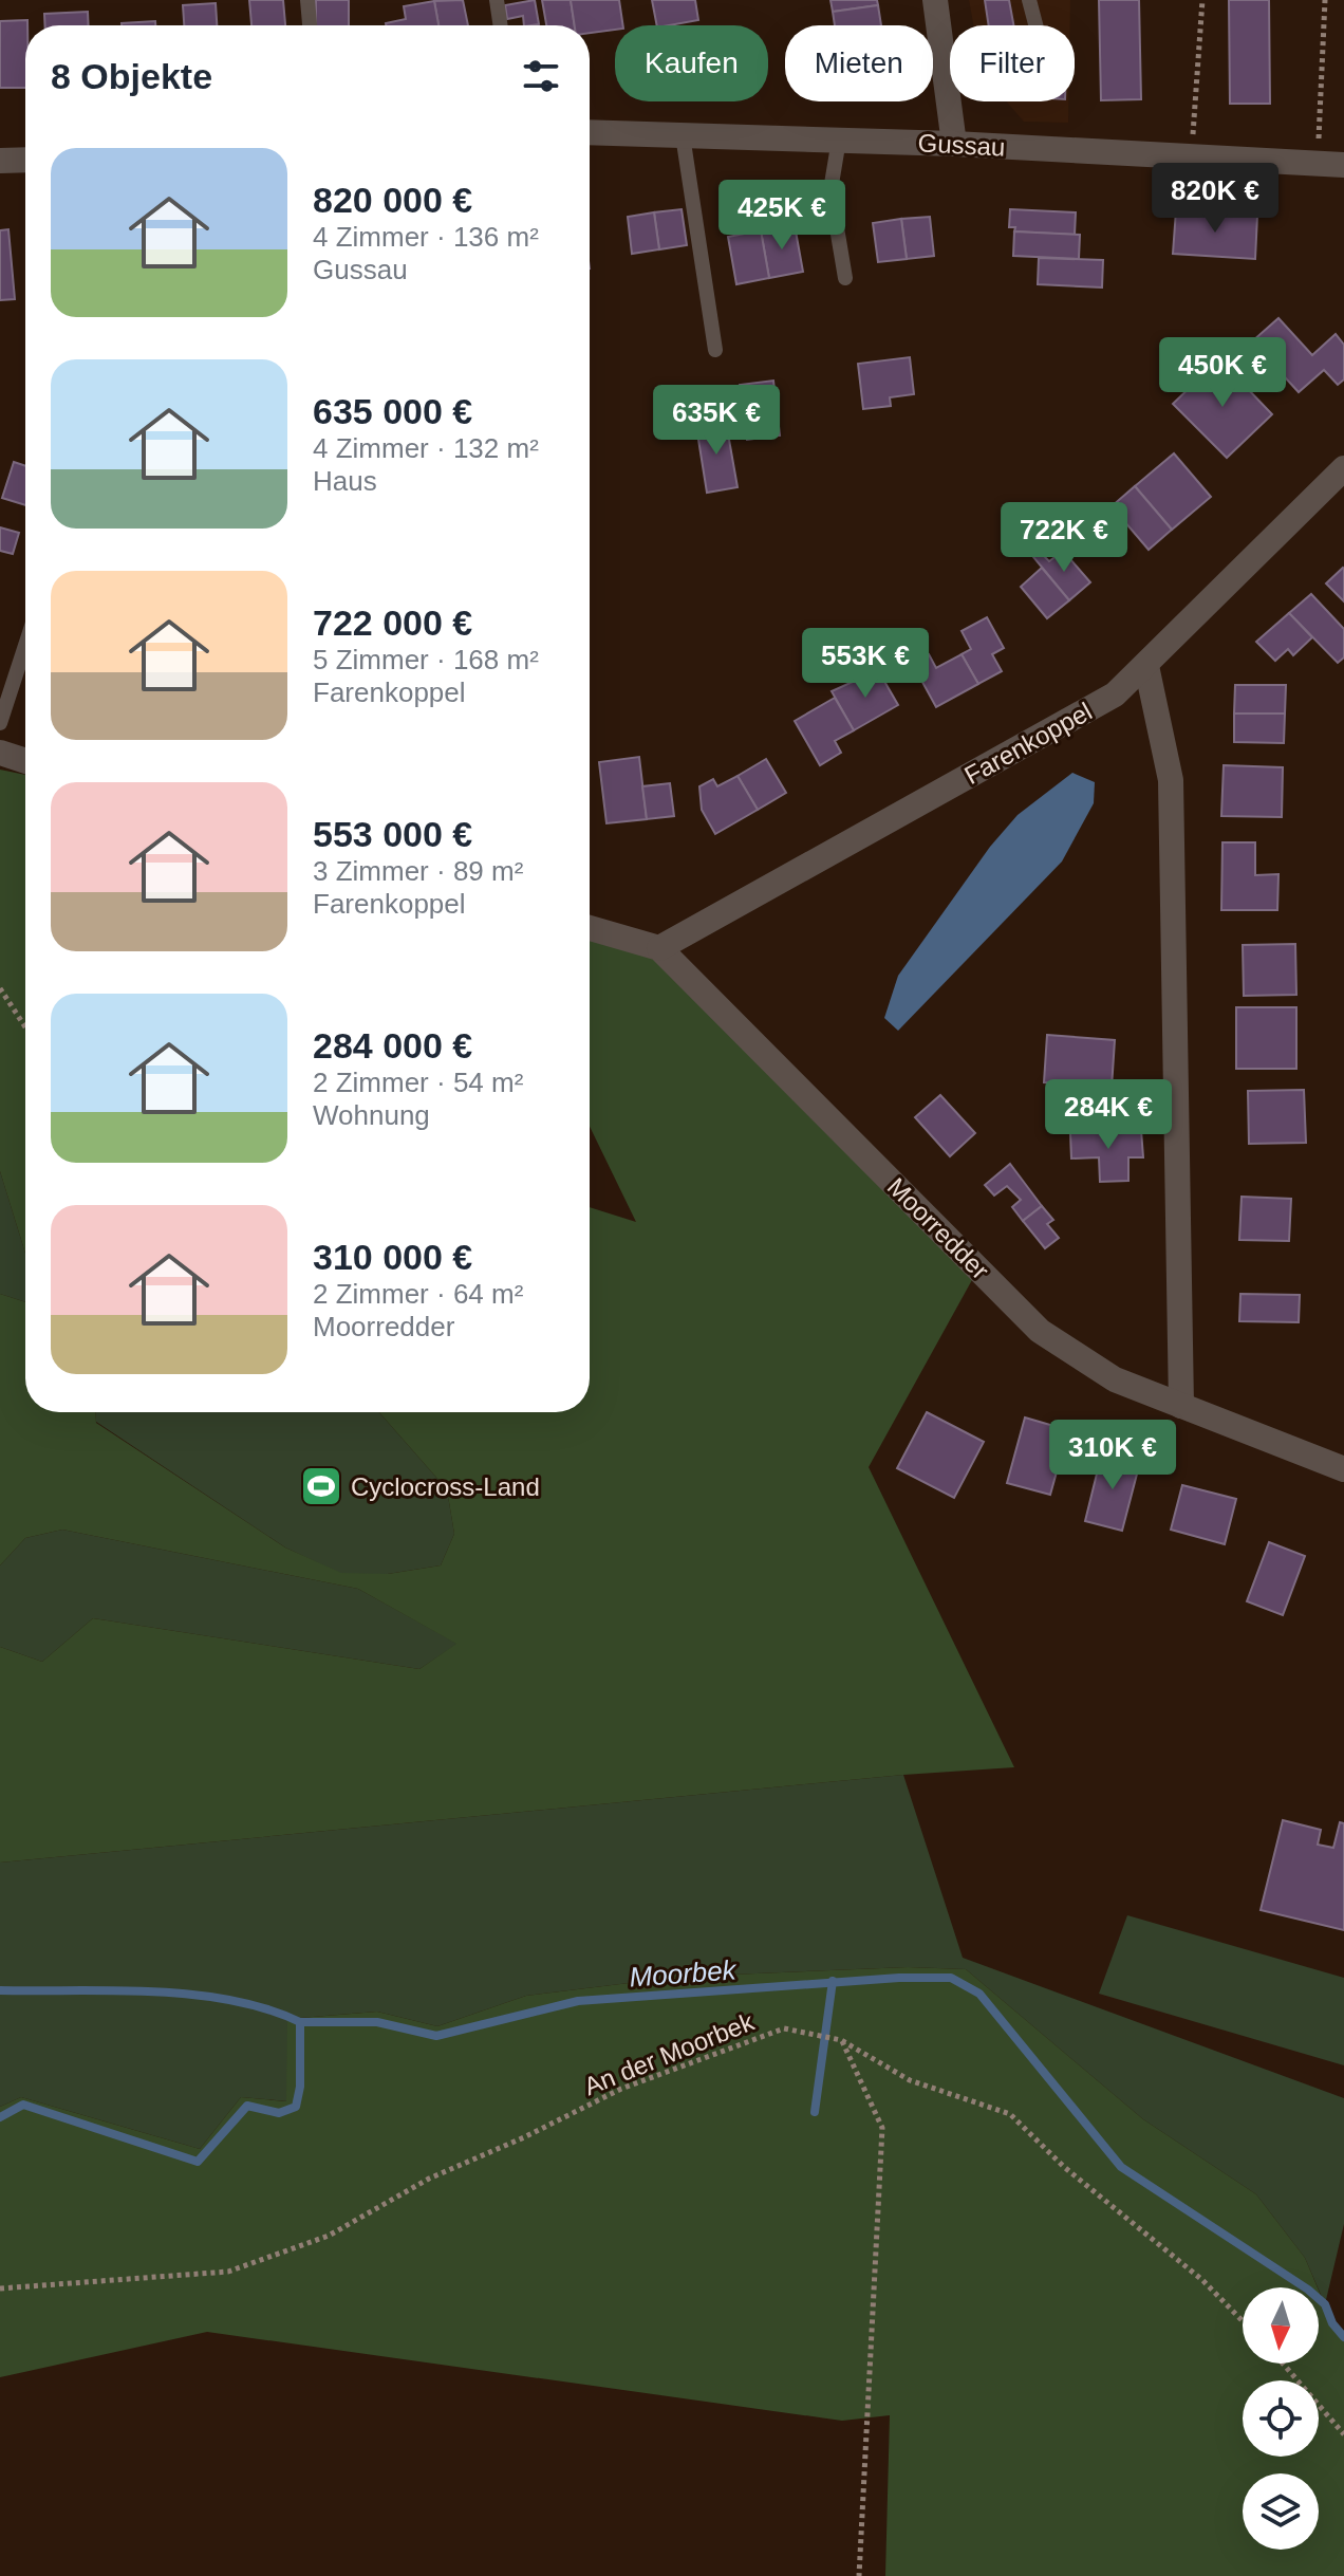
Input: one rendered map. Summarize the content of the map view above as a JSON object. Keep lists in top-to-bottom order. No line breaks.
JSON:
{"streets":{"street":["Gussau","Farenkoppel","Moorredder"],"path":["An der Moorbek"]},"crossings":[["Farenkoppel","Moorredder"]],"water":["Moorbek"],"places":{"sports":["Cyclocross-Land"]},"north":"bottom","page":{"chip":["Kaufen","Mieten","Filter"],"heading":"8 Objekte","list":[{"name":"820 000 €","note":"4 Zimmer · 136 m² · Gussau"},{"name":"635 000 €","note":"4 Zimmer · 132 m² · Haus"},{"name":"722 000 €","note":"5 Zimmer · 168 m² · Farenkoppel"},{"name":"553 000 €","note":"3 Zimmer · 89 m² · Farenkoppel"},{"name":"284 000 €","note":"2 Zimmer · 54 m² · Wohnung"},{"name":"310 000 €","note":"2 Zimmer · 64 m² · Moorredder"}],"price":["820K €","425K €","450K €","635K €","722K €","553K €","284K €","310K €"]}}
